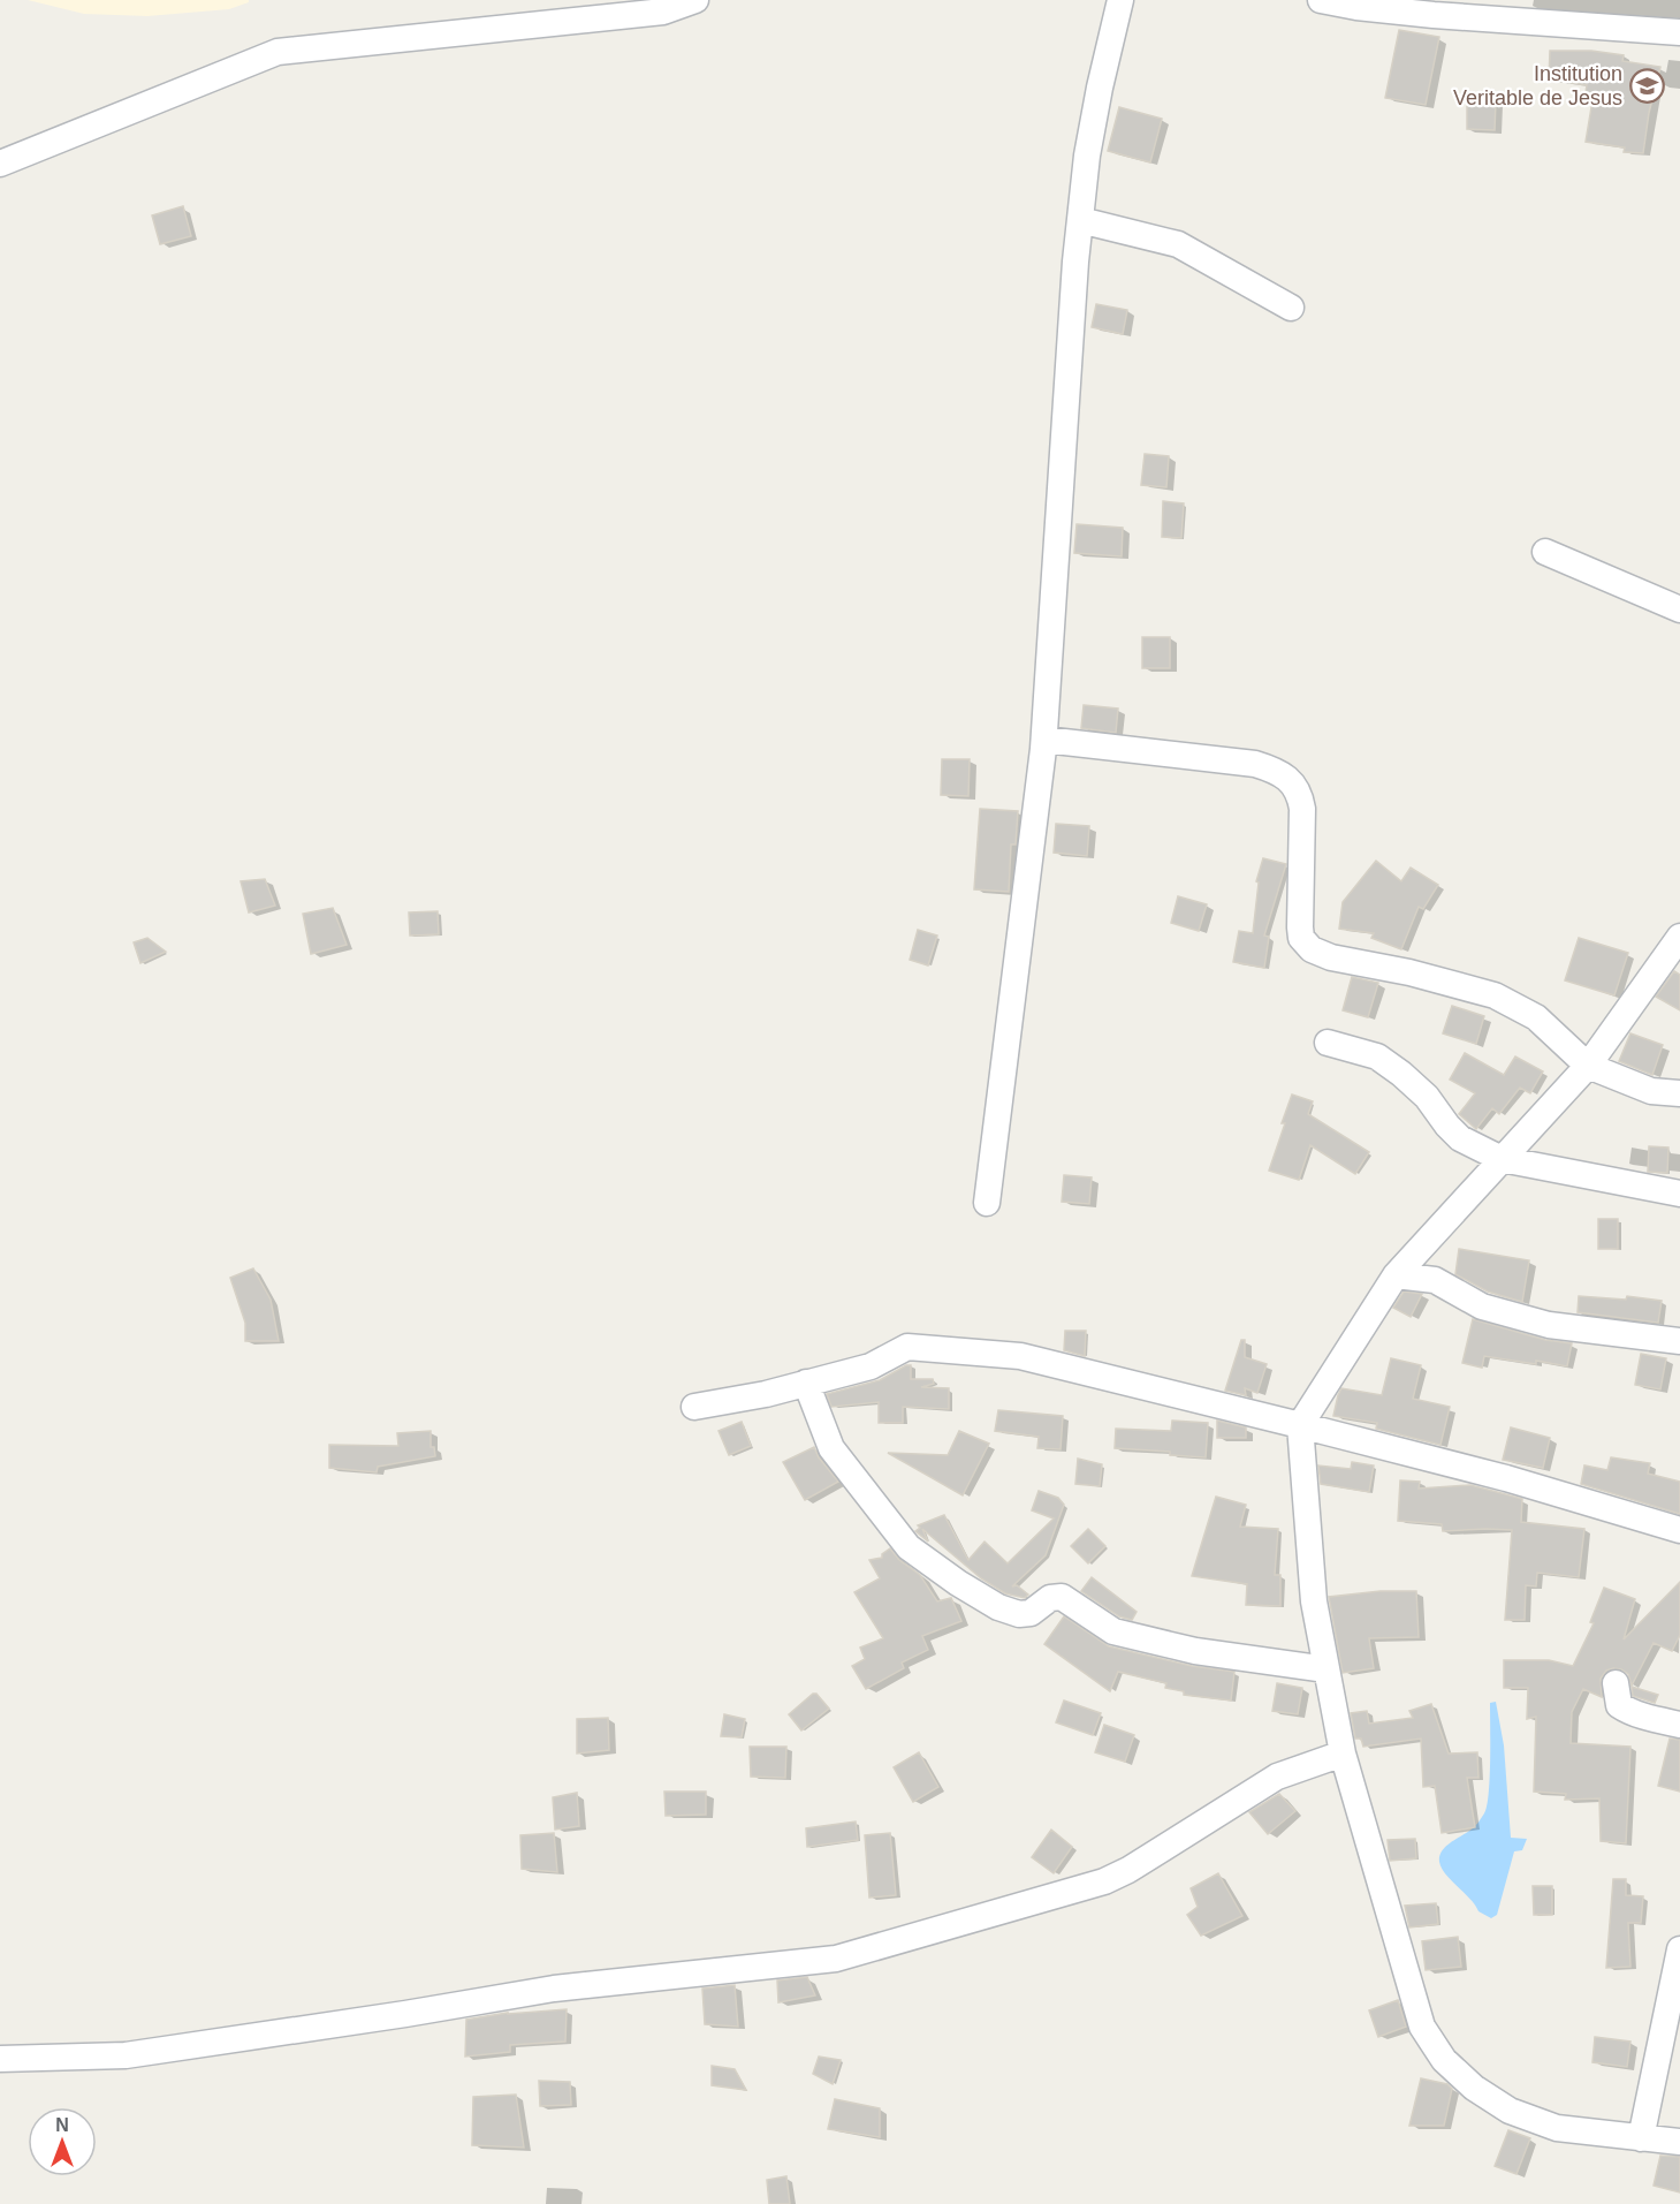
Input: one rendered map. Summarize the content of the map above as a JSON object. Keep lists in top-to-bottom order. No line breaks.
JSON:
{"places":{"school or university":["Institution Veritable de Jesus"]},"north":"top"}
